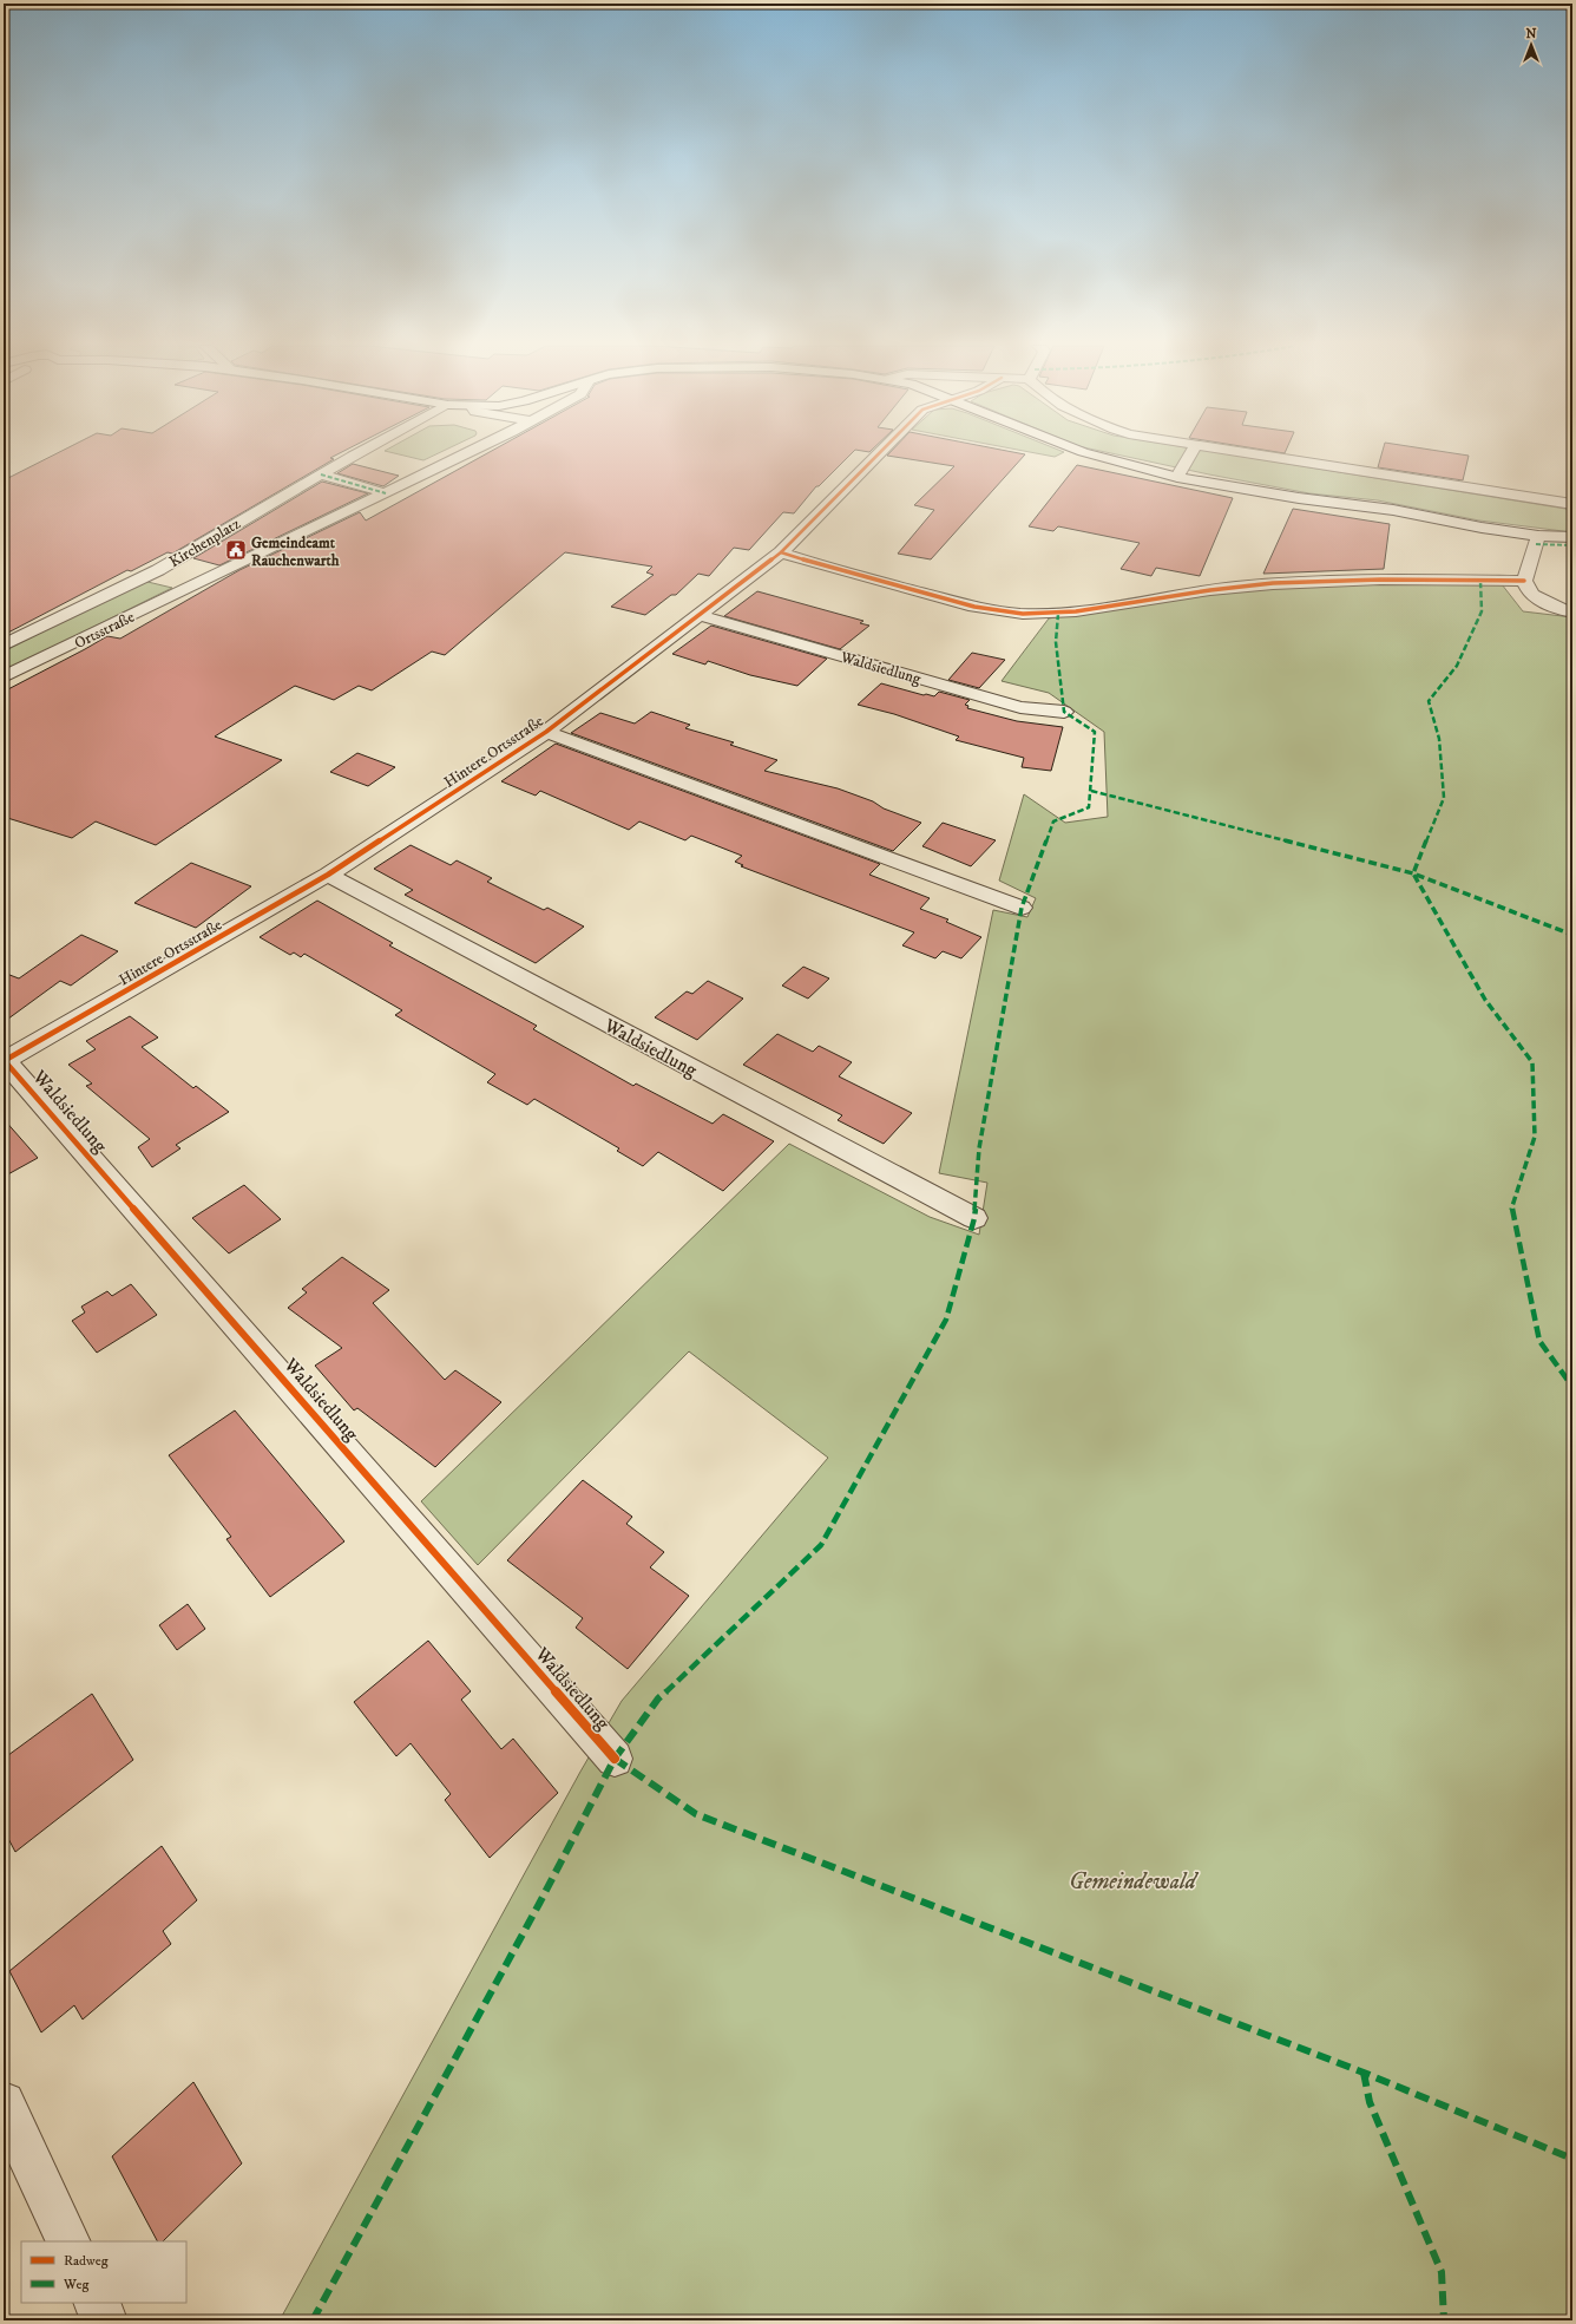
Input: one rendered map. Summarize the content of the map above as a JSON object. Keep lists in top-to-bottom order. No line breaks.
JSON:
{"streets":{"street":["Kirchenplatz","Ortsstraße","Waldsiedlung","Hintere Ortsstraße"]},"crossings":[["Kirchenplatz","Ortsstraße"],["Waldsiedlung","Hintere Ortsstraße"]],"parks":["Gemeindewald"],"places":{"public building":["Gemeindeamt Rauchenwarth"]},"legend":["Radweg","Weg"],"north":"top"}
